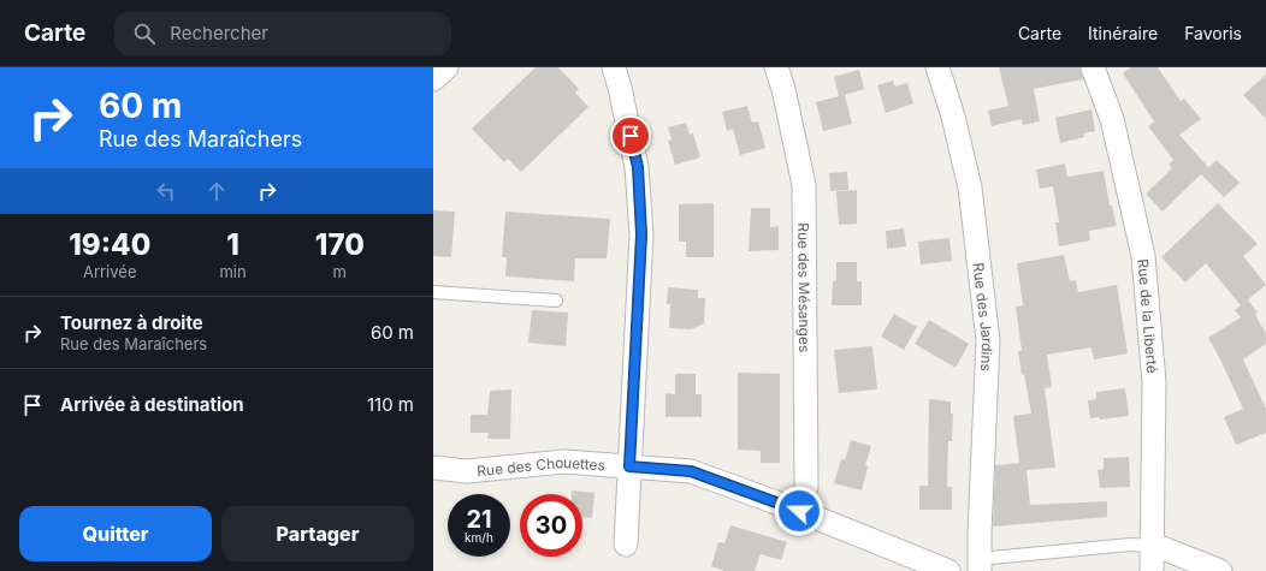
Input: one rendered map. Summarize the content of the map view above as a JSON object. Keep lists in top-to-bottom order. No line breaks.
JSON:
{"streets":{"street":["Rue des Mésanges","Rue de la Liberté","Rue des Jardins","Rue des Chouettes"]},"crossings":[["Rue des Mésanges","Rue des Chouettes"]],"page":{"header":"Carte","search":"Rechercher","nav":["Carte","Itinéraire","Favoris"],"turn":["60 m","Rue des Maraîchers"],"eta":["19:40","Arrivée","1","min","170","m"],"list":[{"name":"Tournez à droite","note":"Rue des Maraîchers","value":"60 m"},{"name":"Arrivée à destination","value":"110 m"}],"speed":"21 km/h","limit":"30","buttons":["Quitter","Partager"]}}
